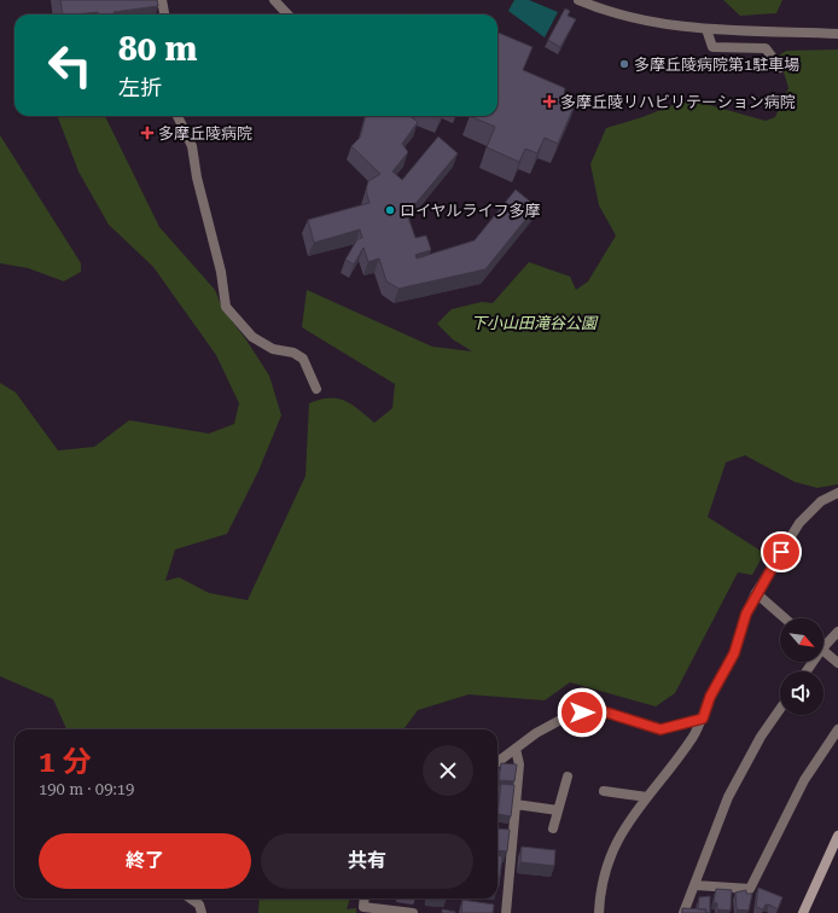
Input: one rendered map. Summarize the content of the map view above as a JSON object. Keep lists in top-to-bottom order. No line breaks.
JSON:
{"parks":["下小山田滝谷公園"],"places":{"other":["多摩丘陵病院第1駐車場","ロイヤルライフ多摩"],"health":["多摩丘陵リハビリテーション病院","多摩丘陵病院"]},"north":"bottom right","page":{"turn":["80 m","左折"],"heading":["1 分","190 m · 09:19"],"buttons":["終了","共有"]}}
